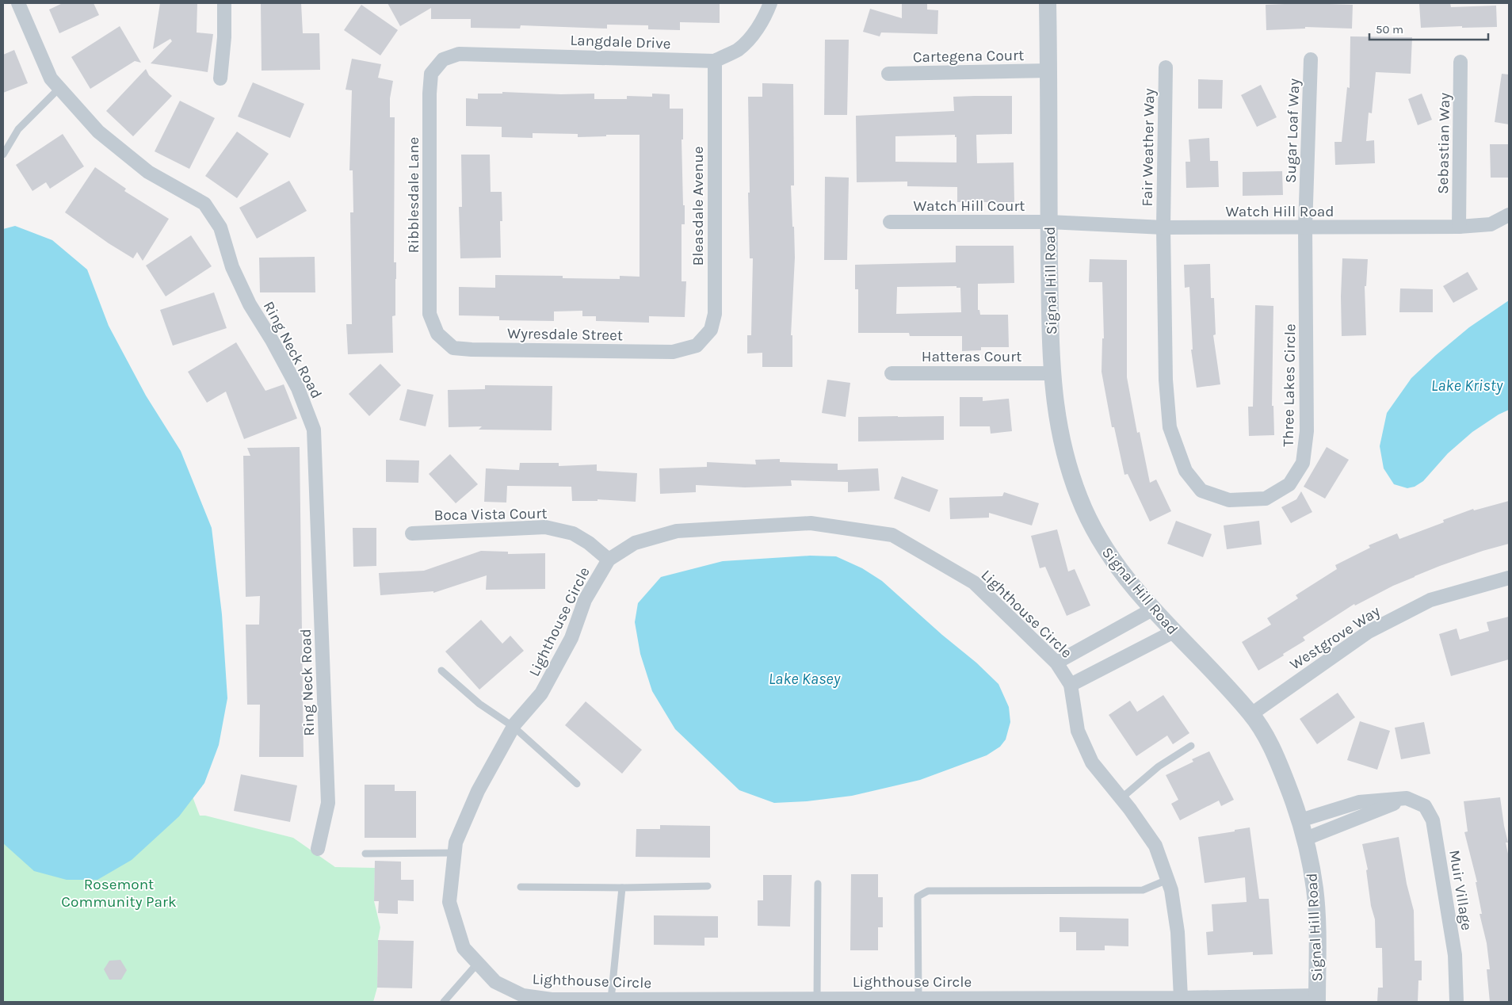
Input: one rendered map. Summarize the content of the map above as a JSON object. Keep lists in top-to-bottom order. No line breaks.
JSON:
{"streets":{"street":["Langdale Drive","Cartegena Court","Sugar Loaf Way","Sebastian Way","Fair Weather Way","Ribblesdale Lane","Watch Hill Court","Bleasdale Avenue","Watch Hill Road","Signal Hill Road","Wyresdale Street","Ring Neck Road","Hatteras Court","Three Lakes Circle","Boca Vista Court","Lighthouse Circle","Westgrove Way","Muir Village"]},"crossings":[["Langdale Drive","Ribblesdale Lane"],["Langdale Drive","Bleasdale Avenue"],["Cartegena Court","Signal Hill Road"],["Sugar Loaf Way","Watch Hill Road"],["Sugar Loaf Way","Three Lakes Circle"],["Sebastian Way","Watch Hill Road"],["Fair Weather Way","Watch Hill Road"],["Fair Weather Way","Three Lakes Circle"],["Ribblesdale Lane","Wyresdale Street"],["Watch Hill Court","Watch Hill Road"],["Watch Hill Court","Signal Hill Road"],["Bleasdale Avenue","Wyresdale Street"],["Watch Hill Road","Signal Hill Road"],["Watch Hill Road","Three Lakes Circle"],["Signal Hill Road","Hatteras Court"],["Signal Hill Road","Lighthouse Circle"],["Signal Hill Road","Westgrove Way"],["Signal Hill Road","Muir Village"],["Boca Vista Court","Lighthouse Circle"]],"water":["Lake Kristy","Lake Kasey"],"parks":["Rosemont Community Park"],"scale_bar":"50 m"}
